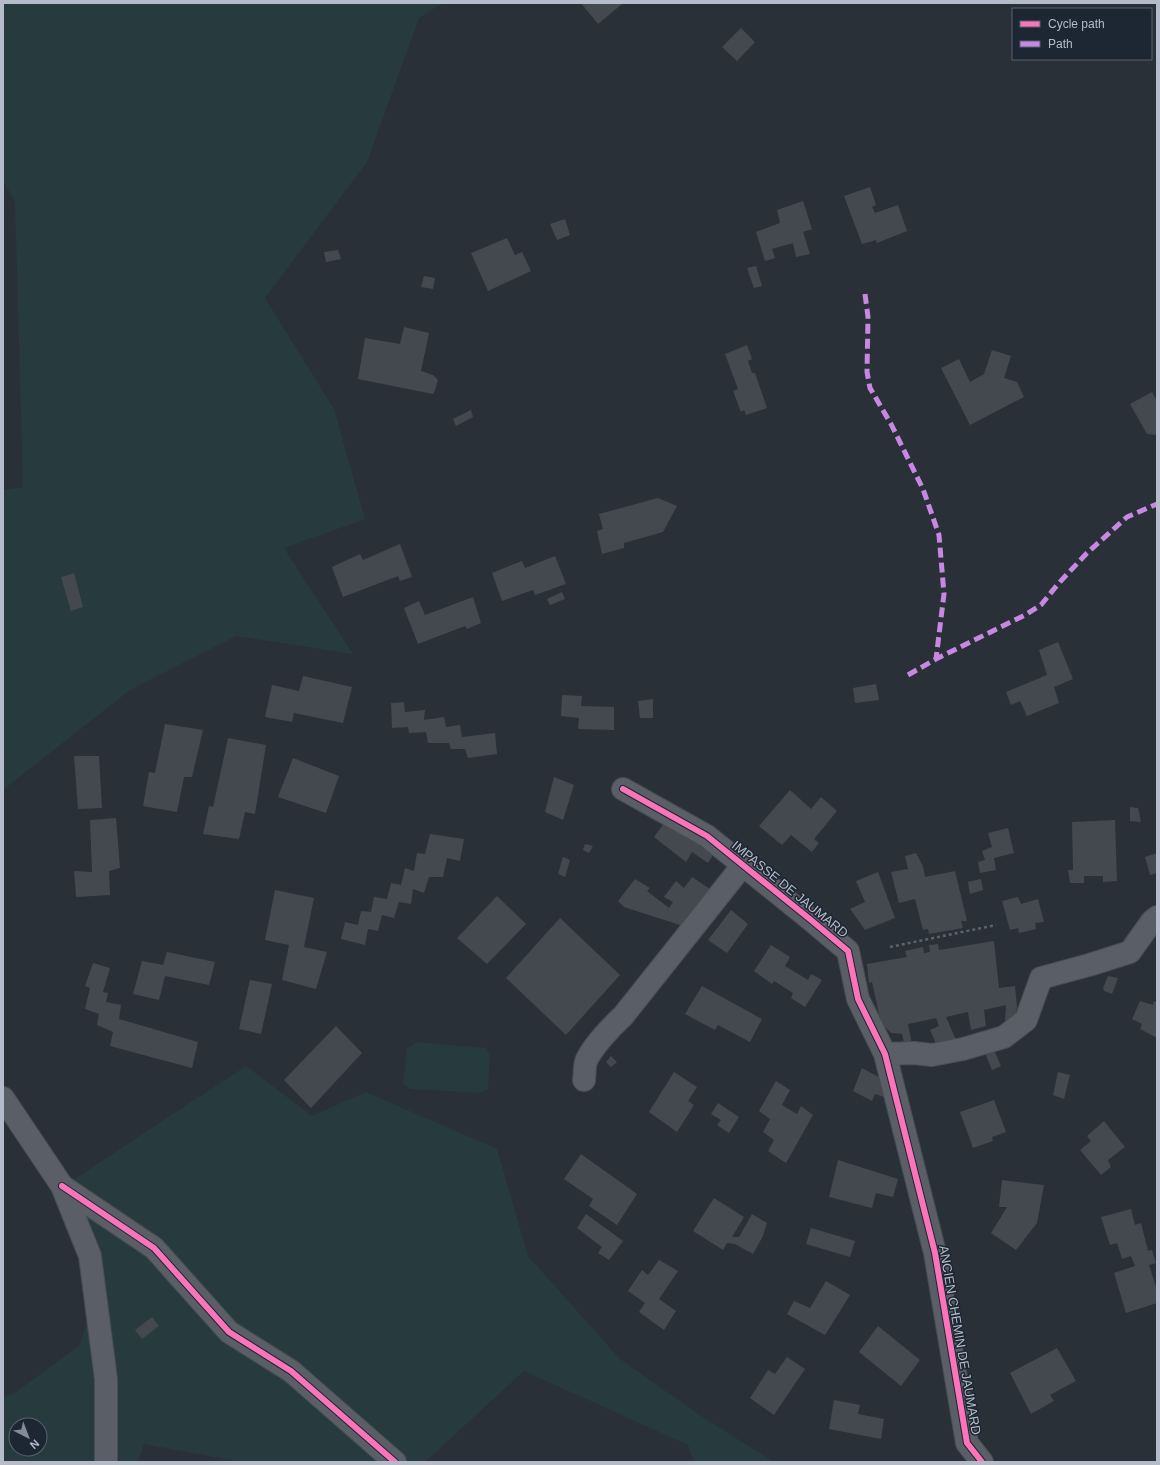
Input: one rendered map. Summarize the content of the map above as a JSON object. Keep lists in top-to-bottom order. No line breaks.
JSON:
{"streets":{"street":["IMPASSE DE JAUMARD","ANCIEN CHEMIN DE JAUMARD"]},"crossings":[["IMPASSE DE JAUMARD","ANCIEN CHEMIN DE JAUMARD"]],"legend":["Cycle path","Path"],"north":"bottom right"}
